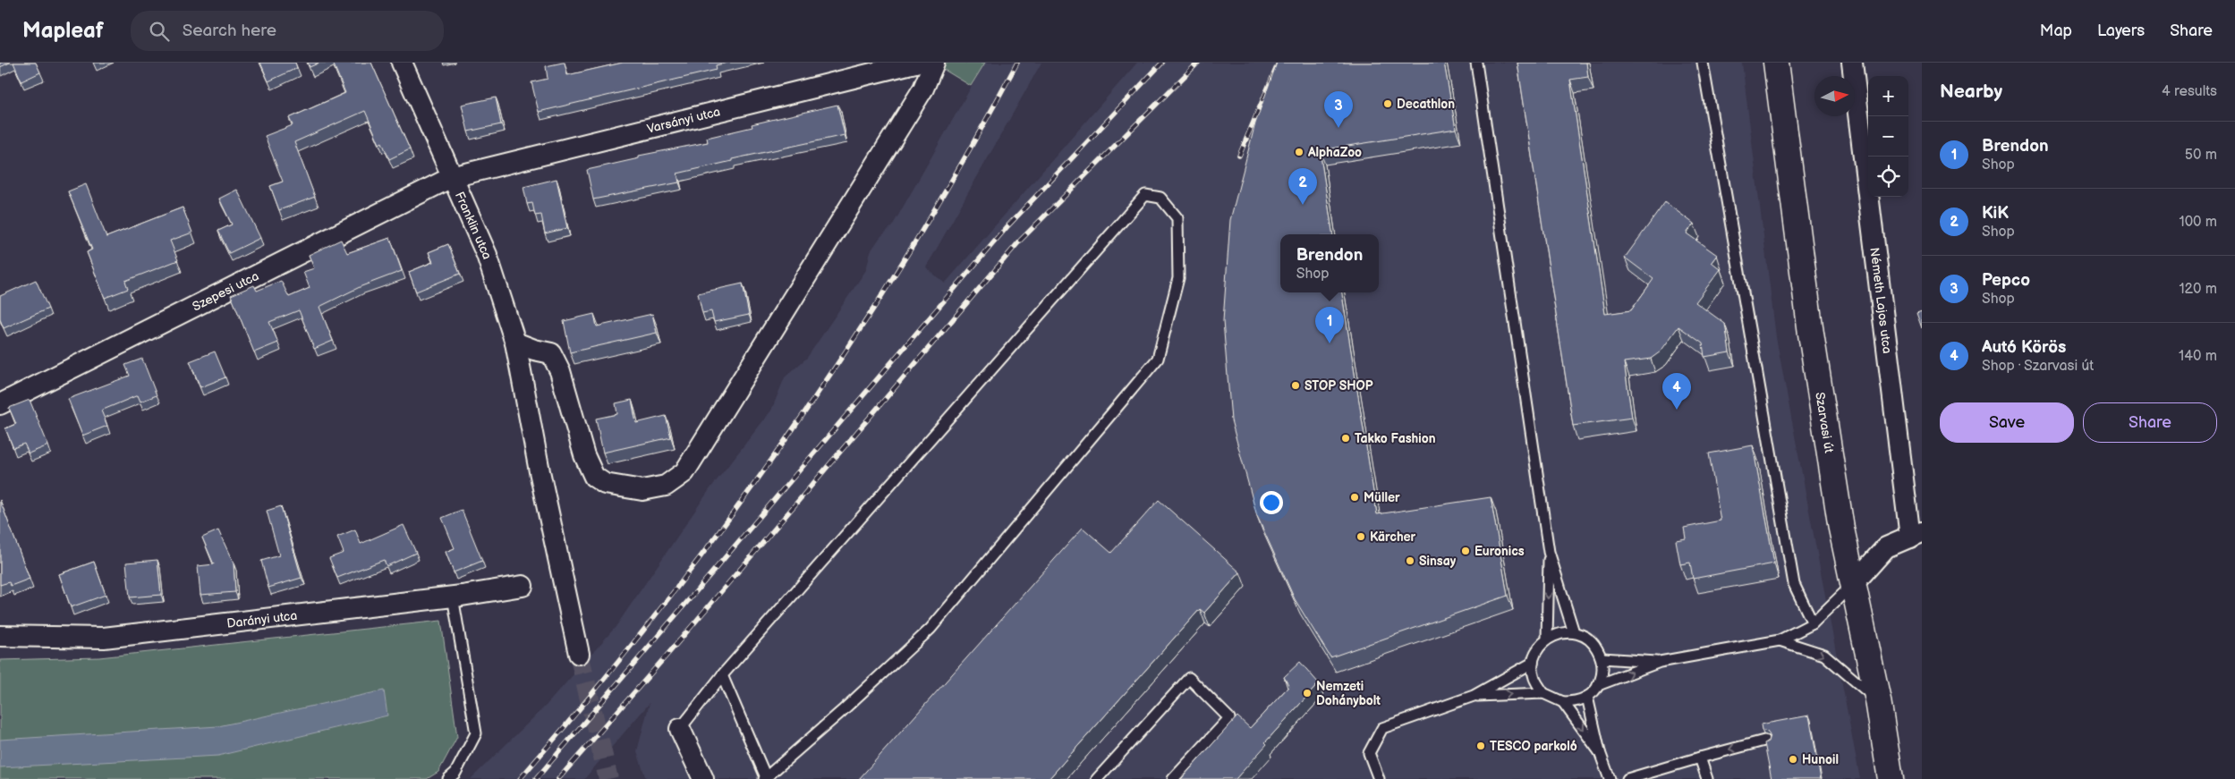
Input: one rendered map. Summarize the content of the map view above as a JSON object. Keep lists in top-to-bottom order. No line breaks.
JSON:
{"streets":{"main road":["Szarvasi út"],"street":["Varsányi utca","Franklin utca","Szepesi utca","Németh Lajos utca","Darányi utca"]},"crossings":[["Varsányi utca","Franklin utca"],["Varsányi utca","Szepesi utca"],["Franklin utca","Szepesi utca"]],"places":["Decathlon","AlphaZoo","STOP SHOP","Takko Fashion","Müller","Kärcher","Euronics","Sinsay","Nemzeti Dohánybolt","TESCO parkoló","Hunoil"],"north":"right","page":{"header":"Mapleaf","search":"Search here","nav":["Map","Layers","Share"],"heading":["Nearby","4 results"],"map_buttons":["+","−"],"pins":["3","2","1","4"],"list":[{"mark":"1","name":"Brendon","note":"Shop","value":"50 m"},{"mark":"2","name":"KiK","note":"Shop","value":"100 m"},{"mark":"3","name":"Pepco","note":"Shop","value":"120 m"},{"mark":"4","name":"Autó Körös","note":"Shop · Szarvasi út","value":"140 m"}],"popup":["Brendon","Shop"],"buttons":["Save","Share"]}}
